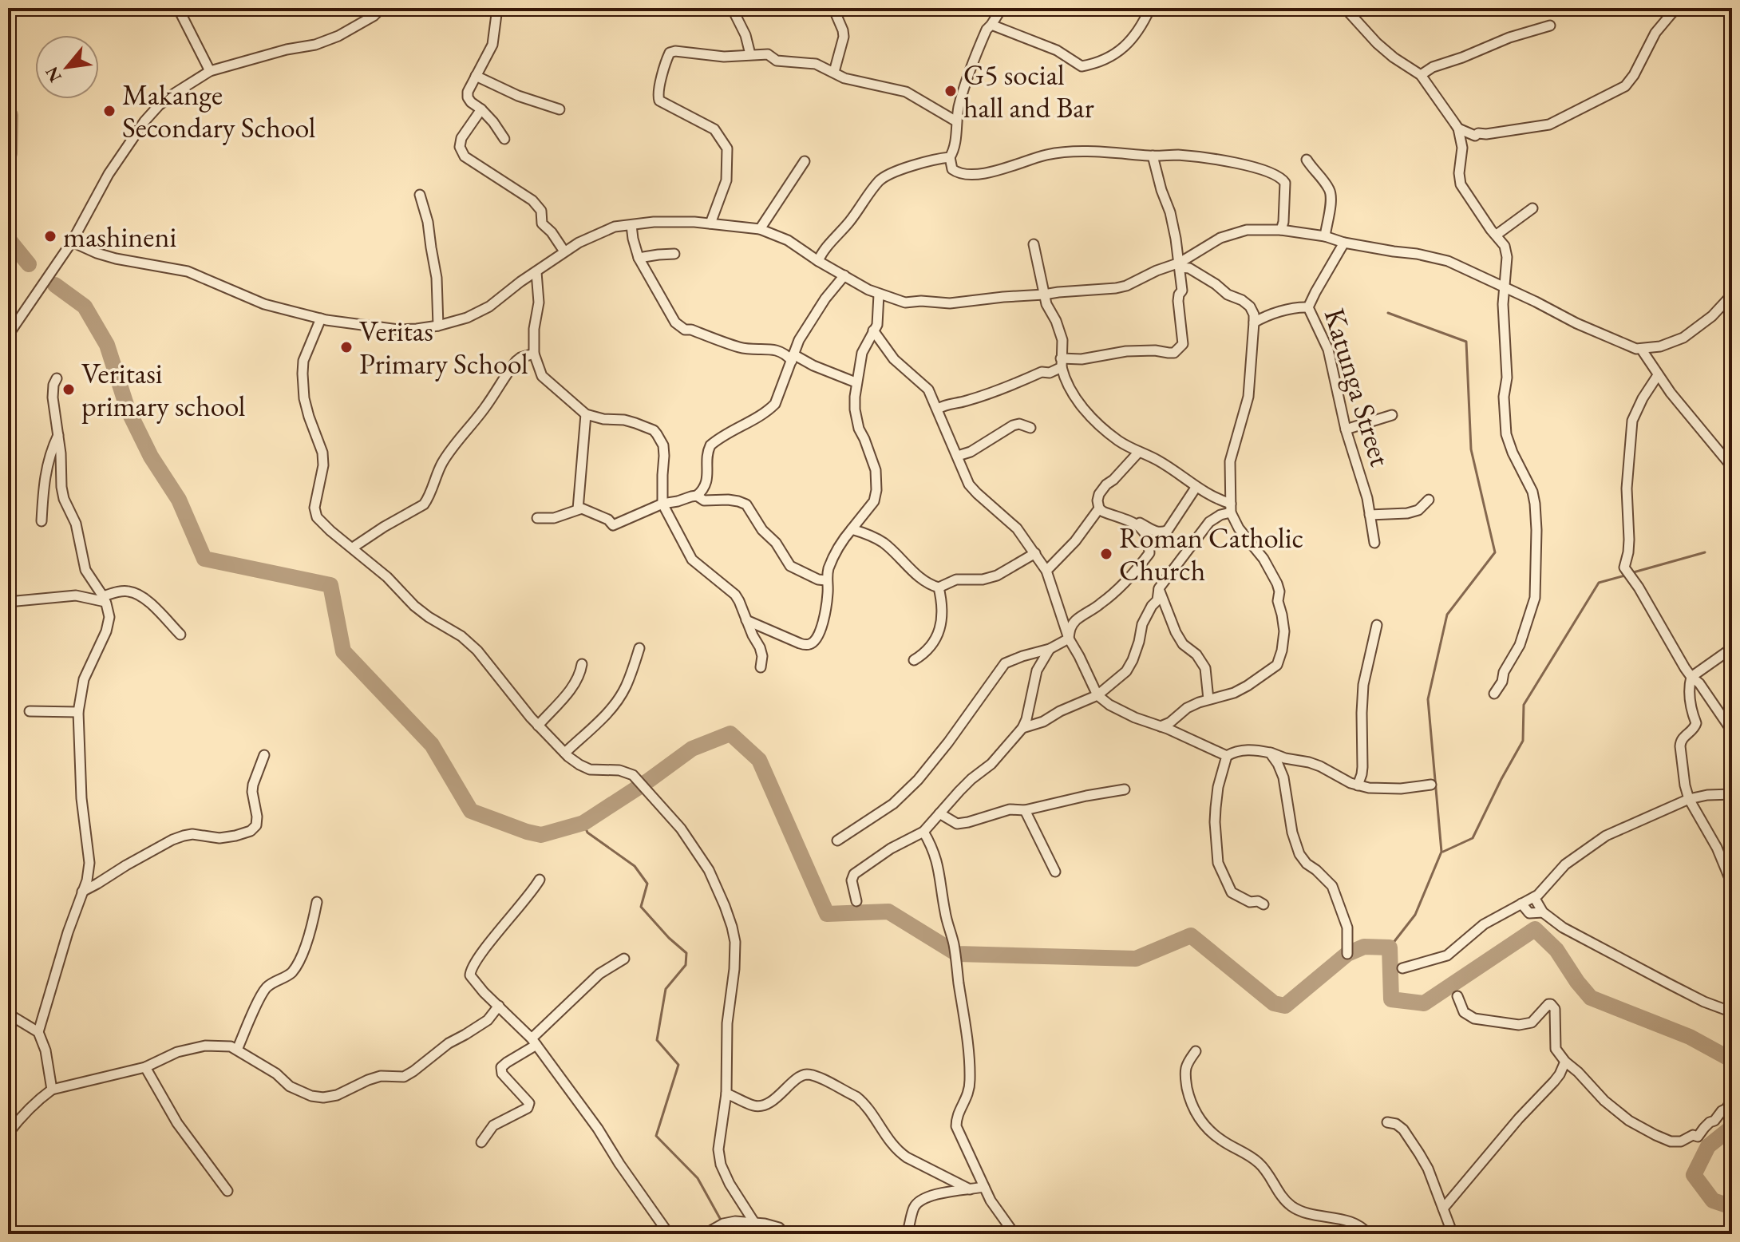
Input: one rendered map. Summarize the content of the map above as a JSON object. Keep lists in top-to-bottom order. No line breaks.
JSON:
{"streets":{"street":["Katunga Street"]},"places":["G5 social hall and Bar","Makange Secondary School","mashineni","Veritas Primary School","Veritasi primary school","Roman Catholic Church"],"north":"bottom left"}
